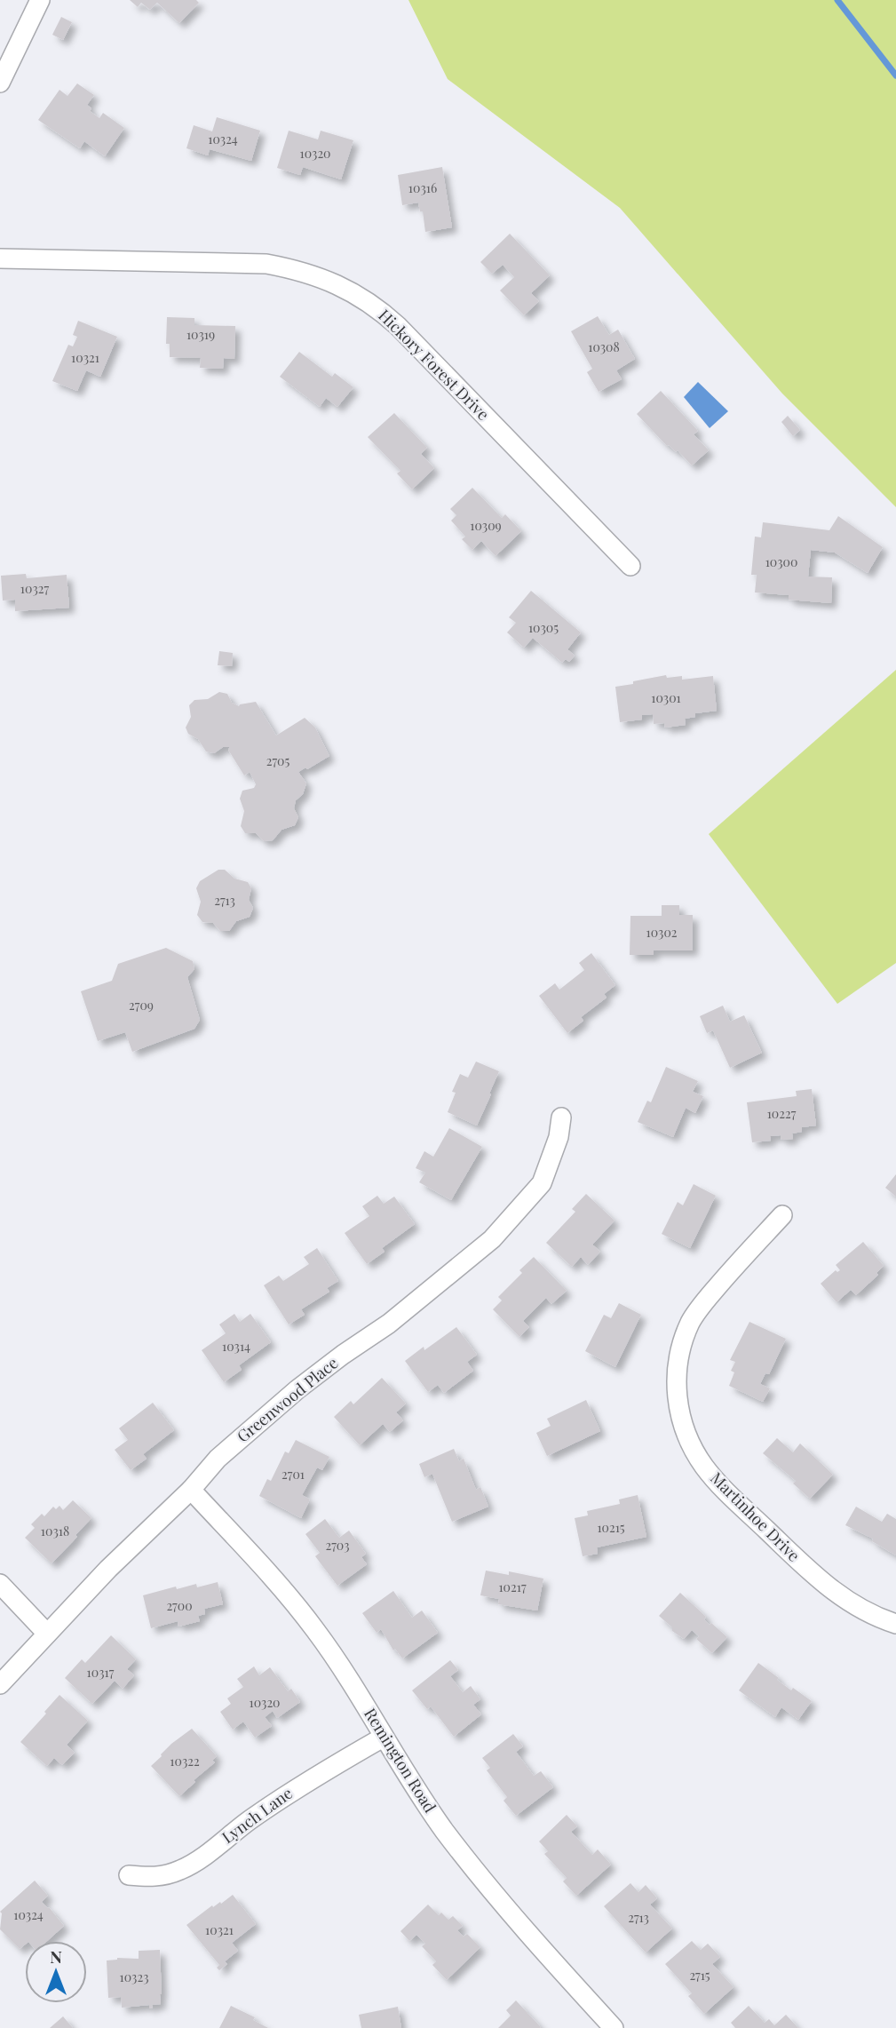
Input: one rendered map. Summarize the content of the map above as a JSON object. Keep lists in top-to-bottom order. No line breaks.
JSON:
{"streets":{"street":["Hickory Forest Drive","Greenwood Place","Martinhoe Drive","Remington Road","Lynch Lane"]},"crossings":[["Greenwood Place","Remington Road"],["Remington Road","Lynch Lane"]],"house_numbers":["10324","10320","10316","10319","10308","10321","10309","10300","10327","10305","10301","2705","2713","10302","2709","10227","10314","2701","10215","10318","2703","10217","2700","10317","10320","10322","10324","2713","10321","2715","10323"],"north":"top"}
